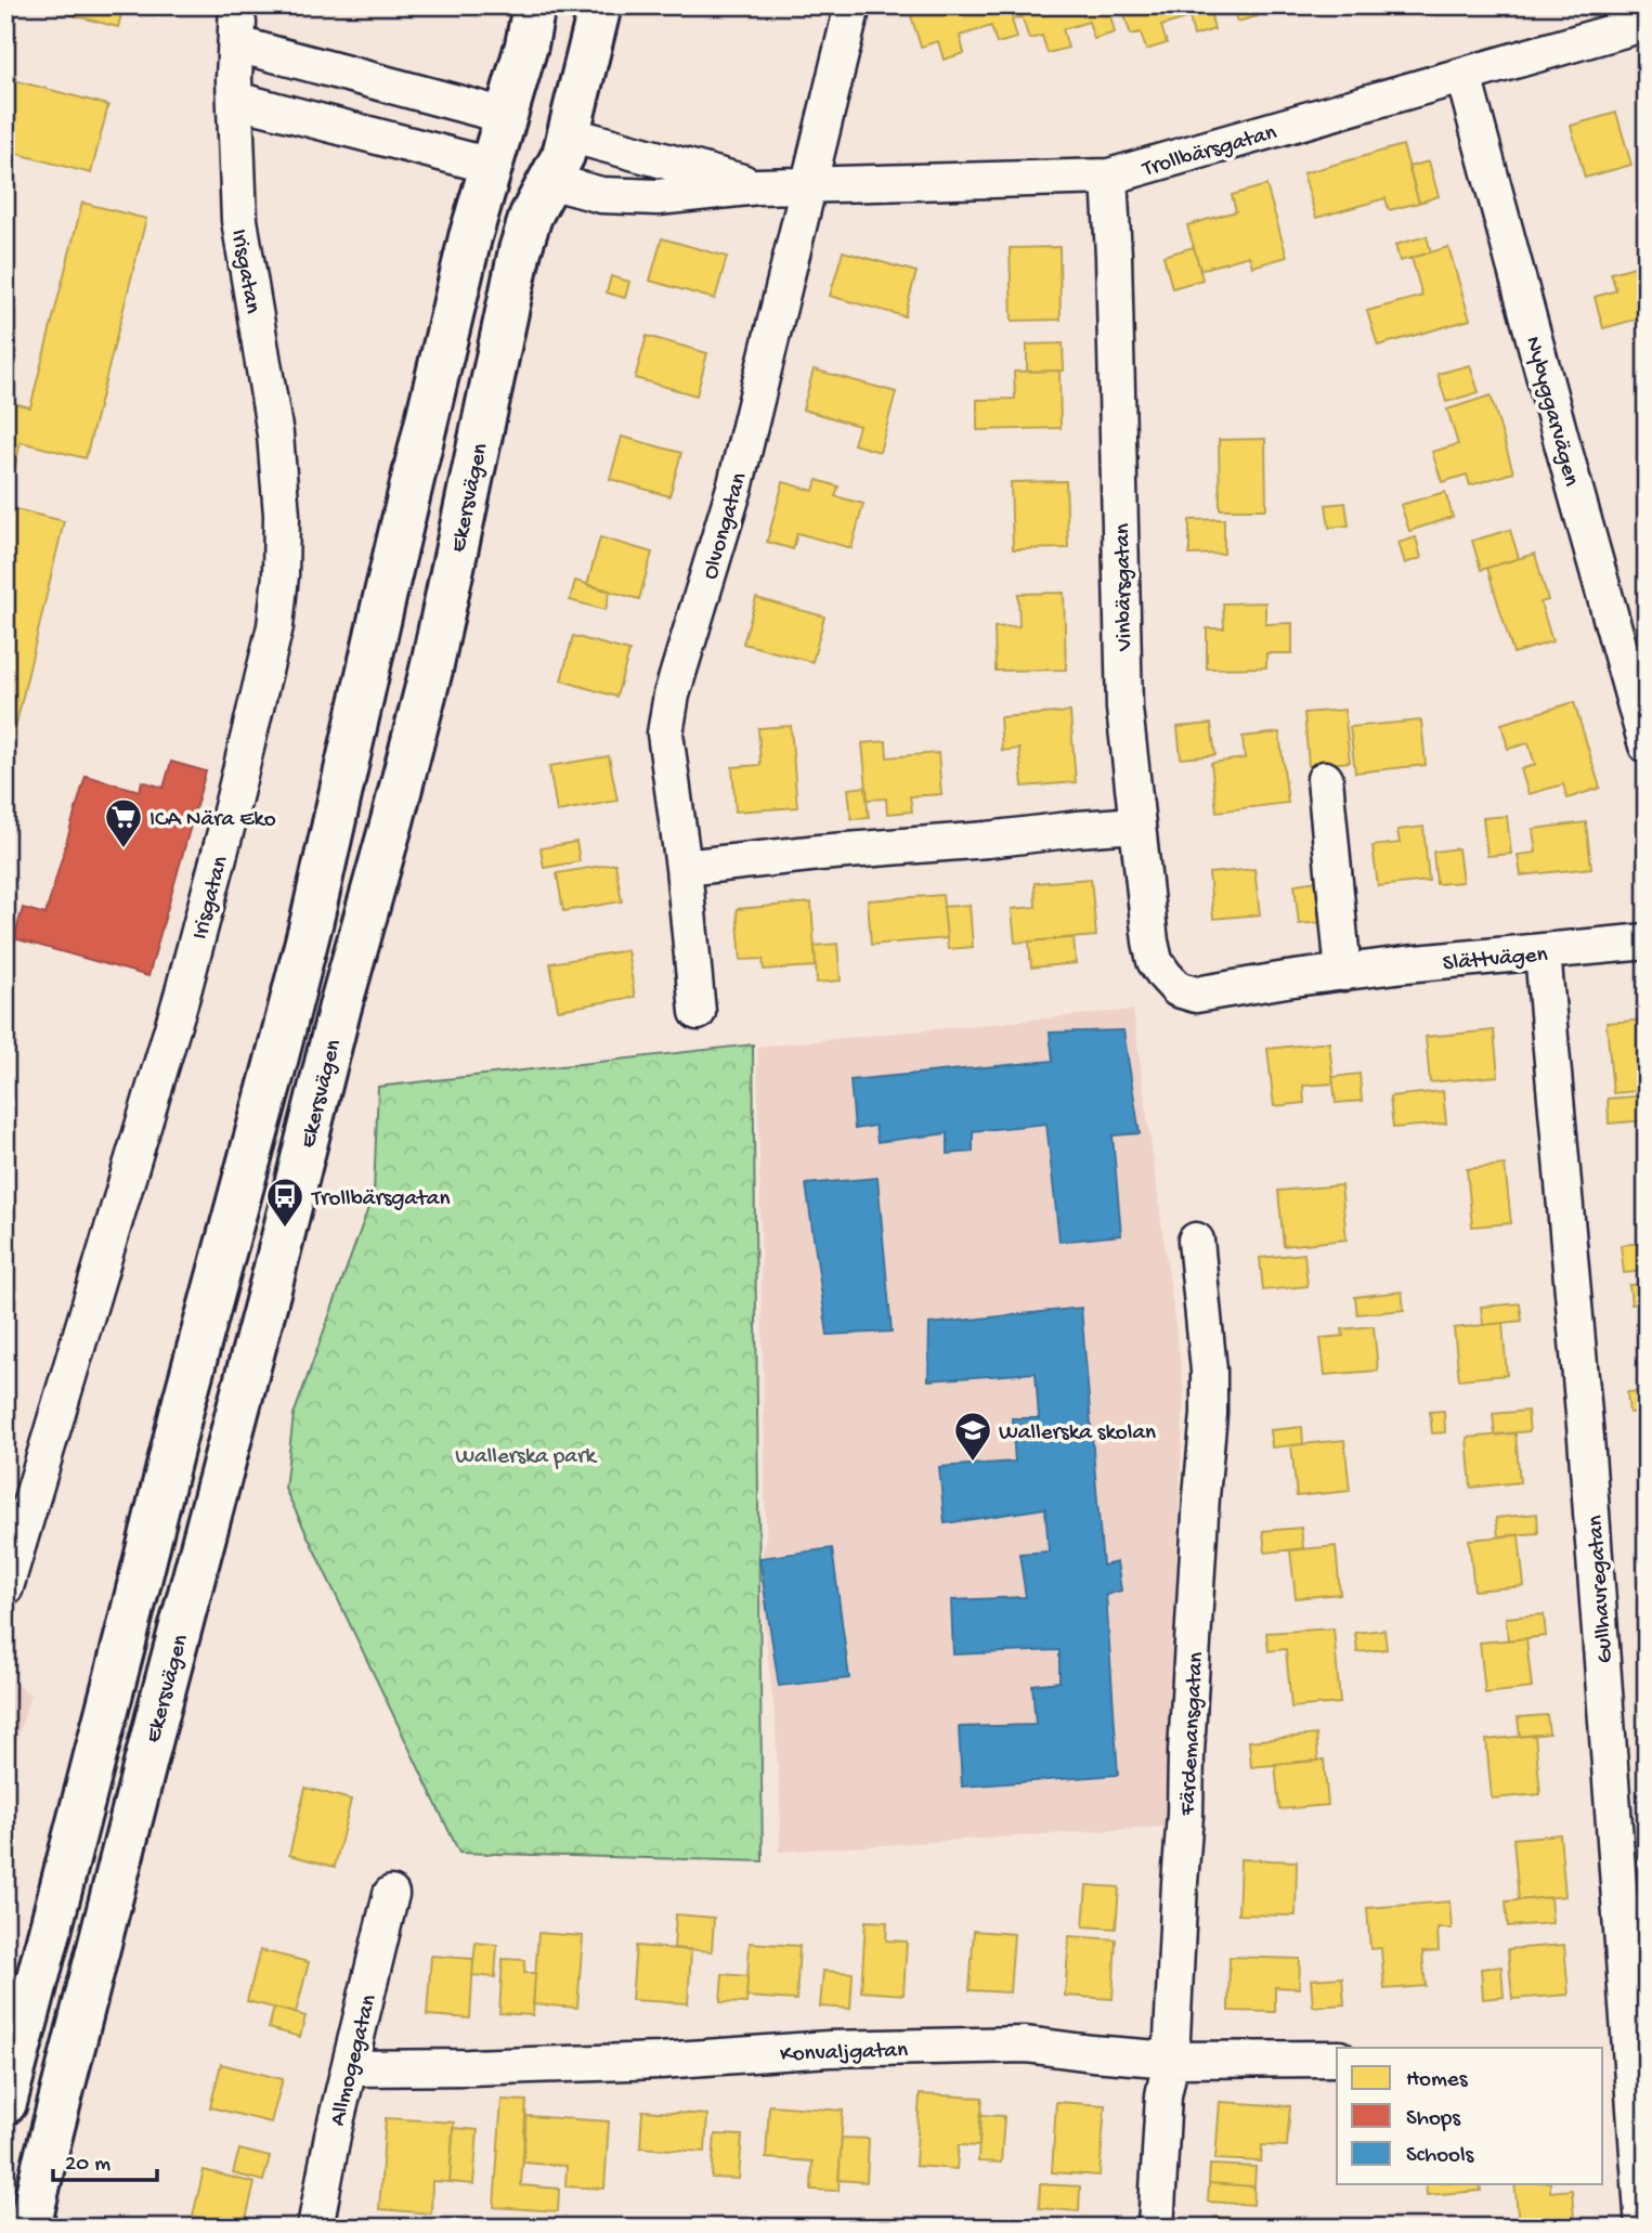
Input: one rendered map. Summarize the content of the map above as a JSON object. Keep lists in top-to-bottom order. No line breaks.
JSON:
{"streets":{"main road":["Ekersvägen"],"street":["Trollbärsgatan","Irisgatan","Nybyggarvägen","Olvongatan","Vinbärsgatan","Slättvägen","Gullhavregatan","Färdemansgatan","Konvaljgatan","Allmogegatan"]},"crossings":[["Trollbärsgatan","Nybyggarvägen"],["Trollbärsgatan","Ekersvägen"],["Trollbärsgatan","Olvongatan"],["Trollbärsgatan","Vinbärsgatan"],["Vinbärsgatan","Slättvägen"],["Slättvägen","Gullhavregatan"],["Färdemansgatan","Konvaljgatan"],["Konvaljgatan","Allmogegatan"]],"parks":["Wallerska park"],"places":{"supermarket":["ICA Nära Eko"],"bus stop":["Trollbärsgatan"],"school or university":["Wallerska skolan"]},"legend":["Homes","Shops","Schools"],"scale_bar":"20 m"}
